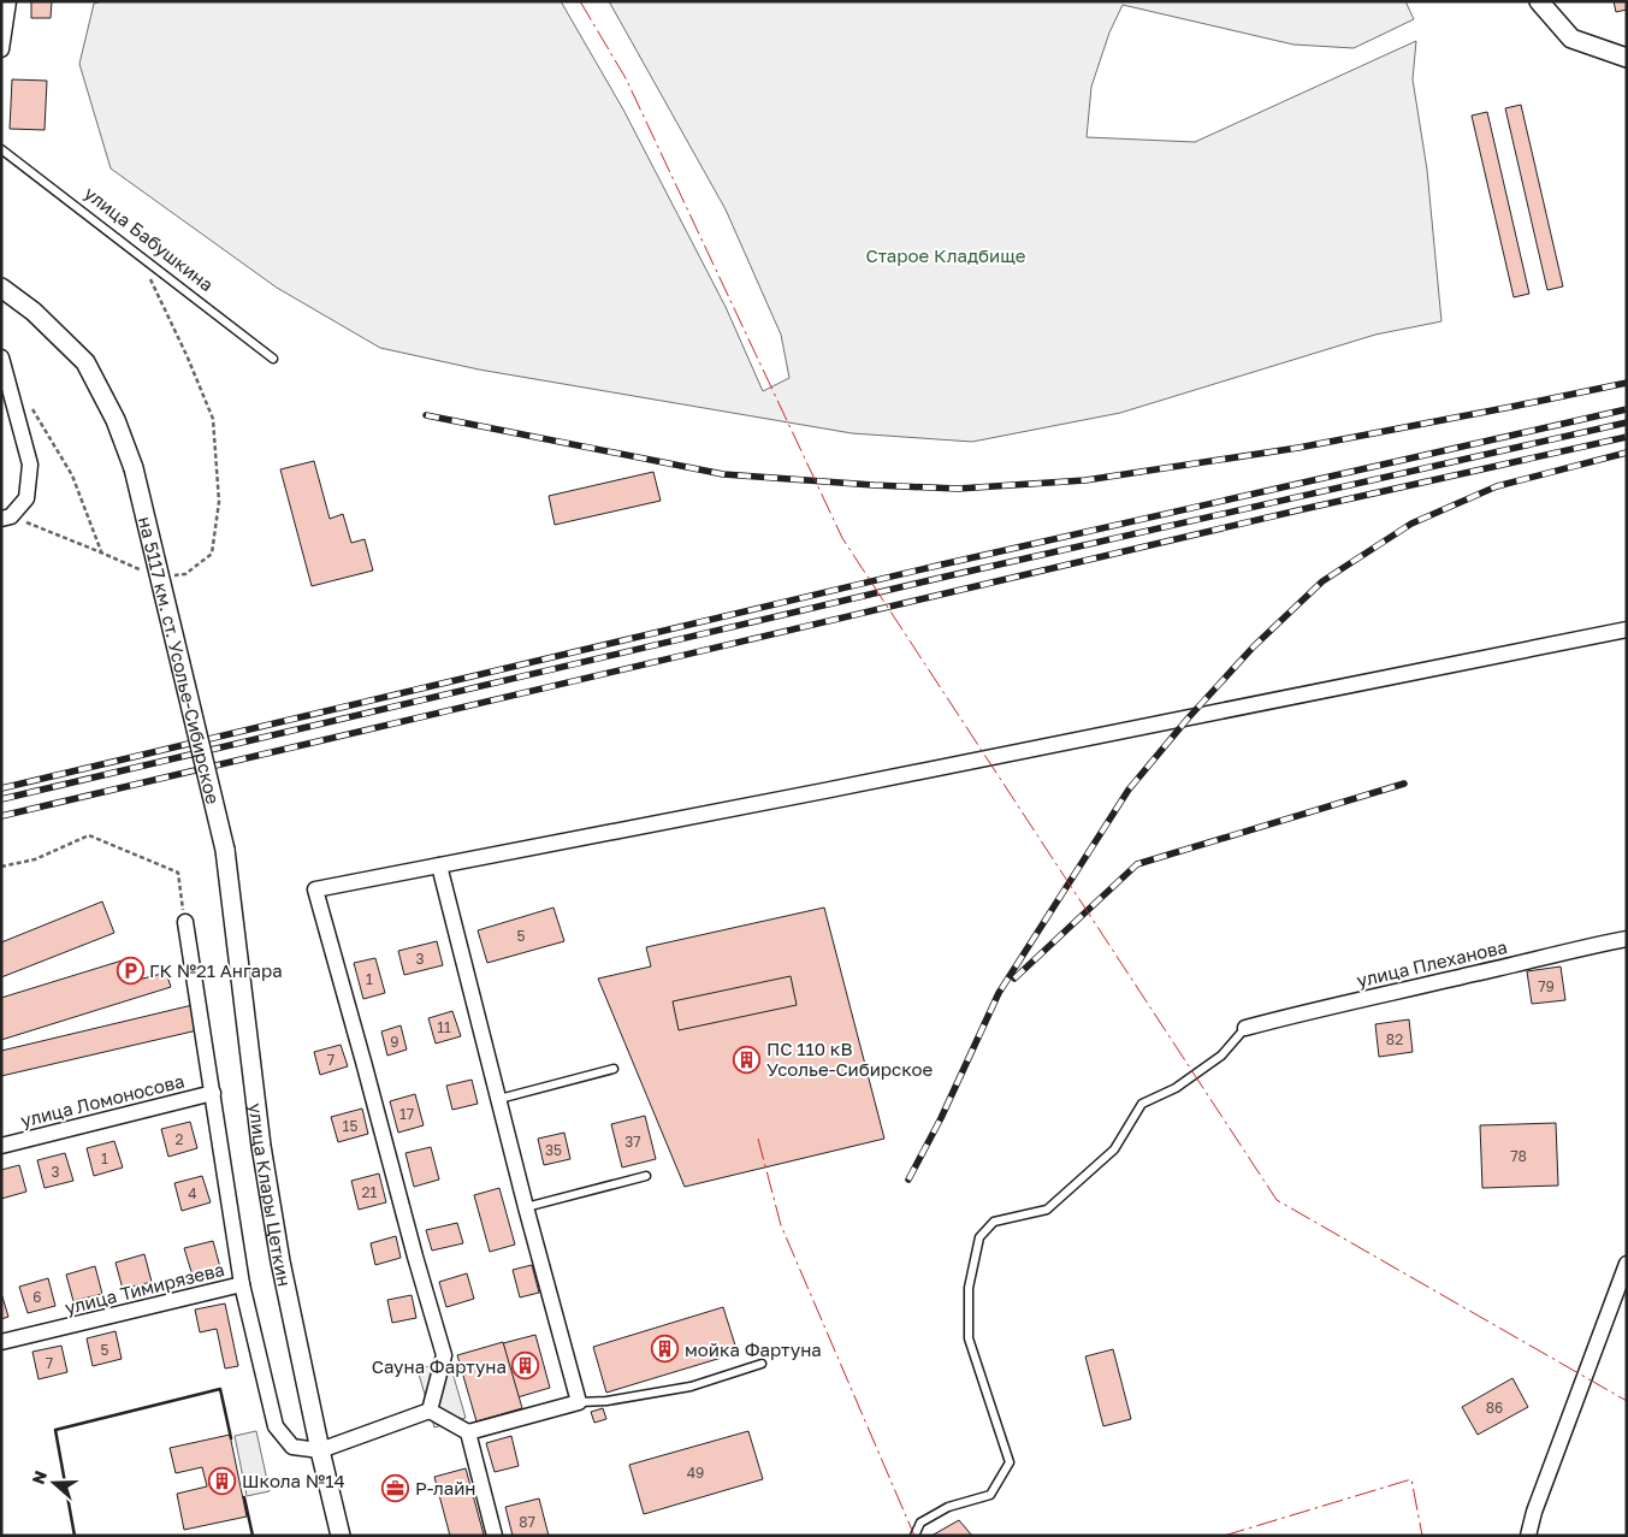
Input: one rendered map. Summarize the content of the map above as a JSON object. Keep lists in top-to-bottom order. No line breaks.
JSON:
{"streets":{"street":["на 5117 км. ст. Усолье-Сибирское","улица Плеханова","улица Ломоносова","улица Клары Цеткин","улица Тимирязева"],"lane":["улица Бабушкина"]},"crossings":[["на 5117 км. ст. Усолье-Сибирское","улица Клары Цеткин"],["улица Клары Цеткин","улица Тимирязева"]],"parks":["Старое Кладбище"],"places":{"parking":["ГК №21 Ангара"],"building":["ПС 110 кВ Усолье-Сибирское","мойка Фартуна","Сауна Фартуна","Школа №14"],"office":["Р-лайн"]},"house_numbers":["5","3","1","79","11","82","9","7","17","15","2","37","35","78","1","3","21","4","6","5","7","86","49","87"],"north":"left"}
